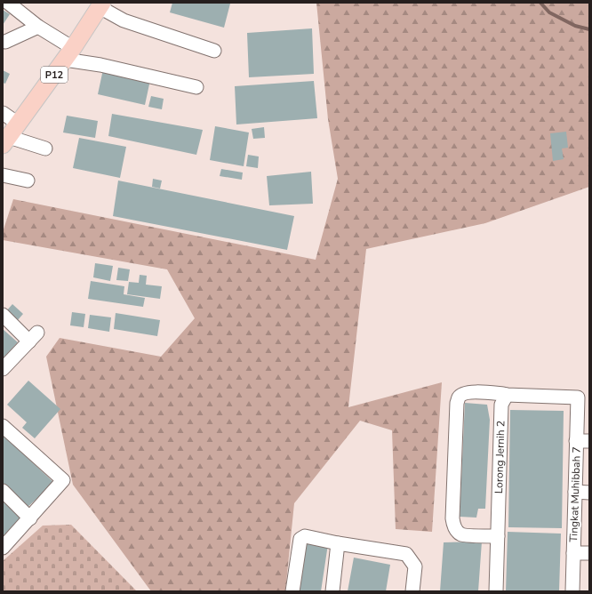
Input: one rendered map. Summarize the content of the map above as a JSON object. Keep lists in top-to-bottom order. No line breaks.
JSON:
{"streets":{"main road":["P12"],"street":["Lorong Jernih 2","Tingkat Muhibbah 7"]},"crossings":[["Lorong Jernih 2","Tingkat Muhibbah 7"]]}
